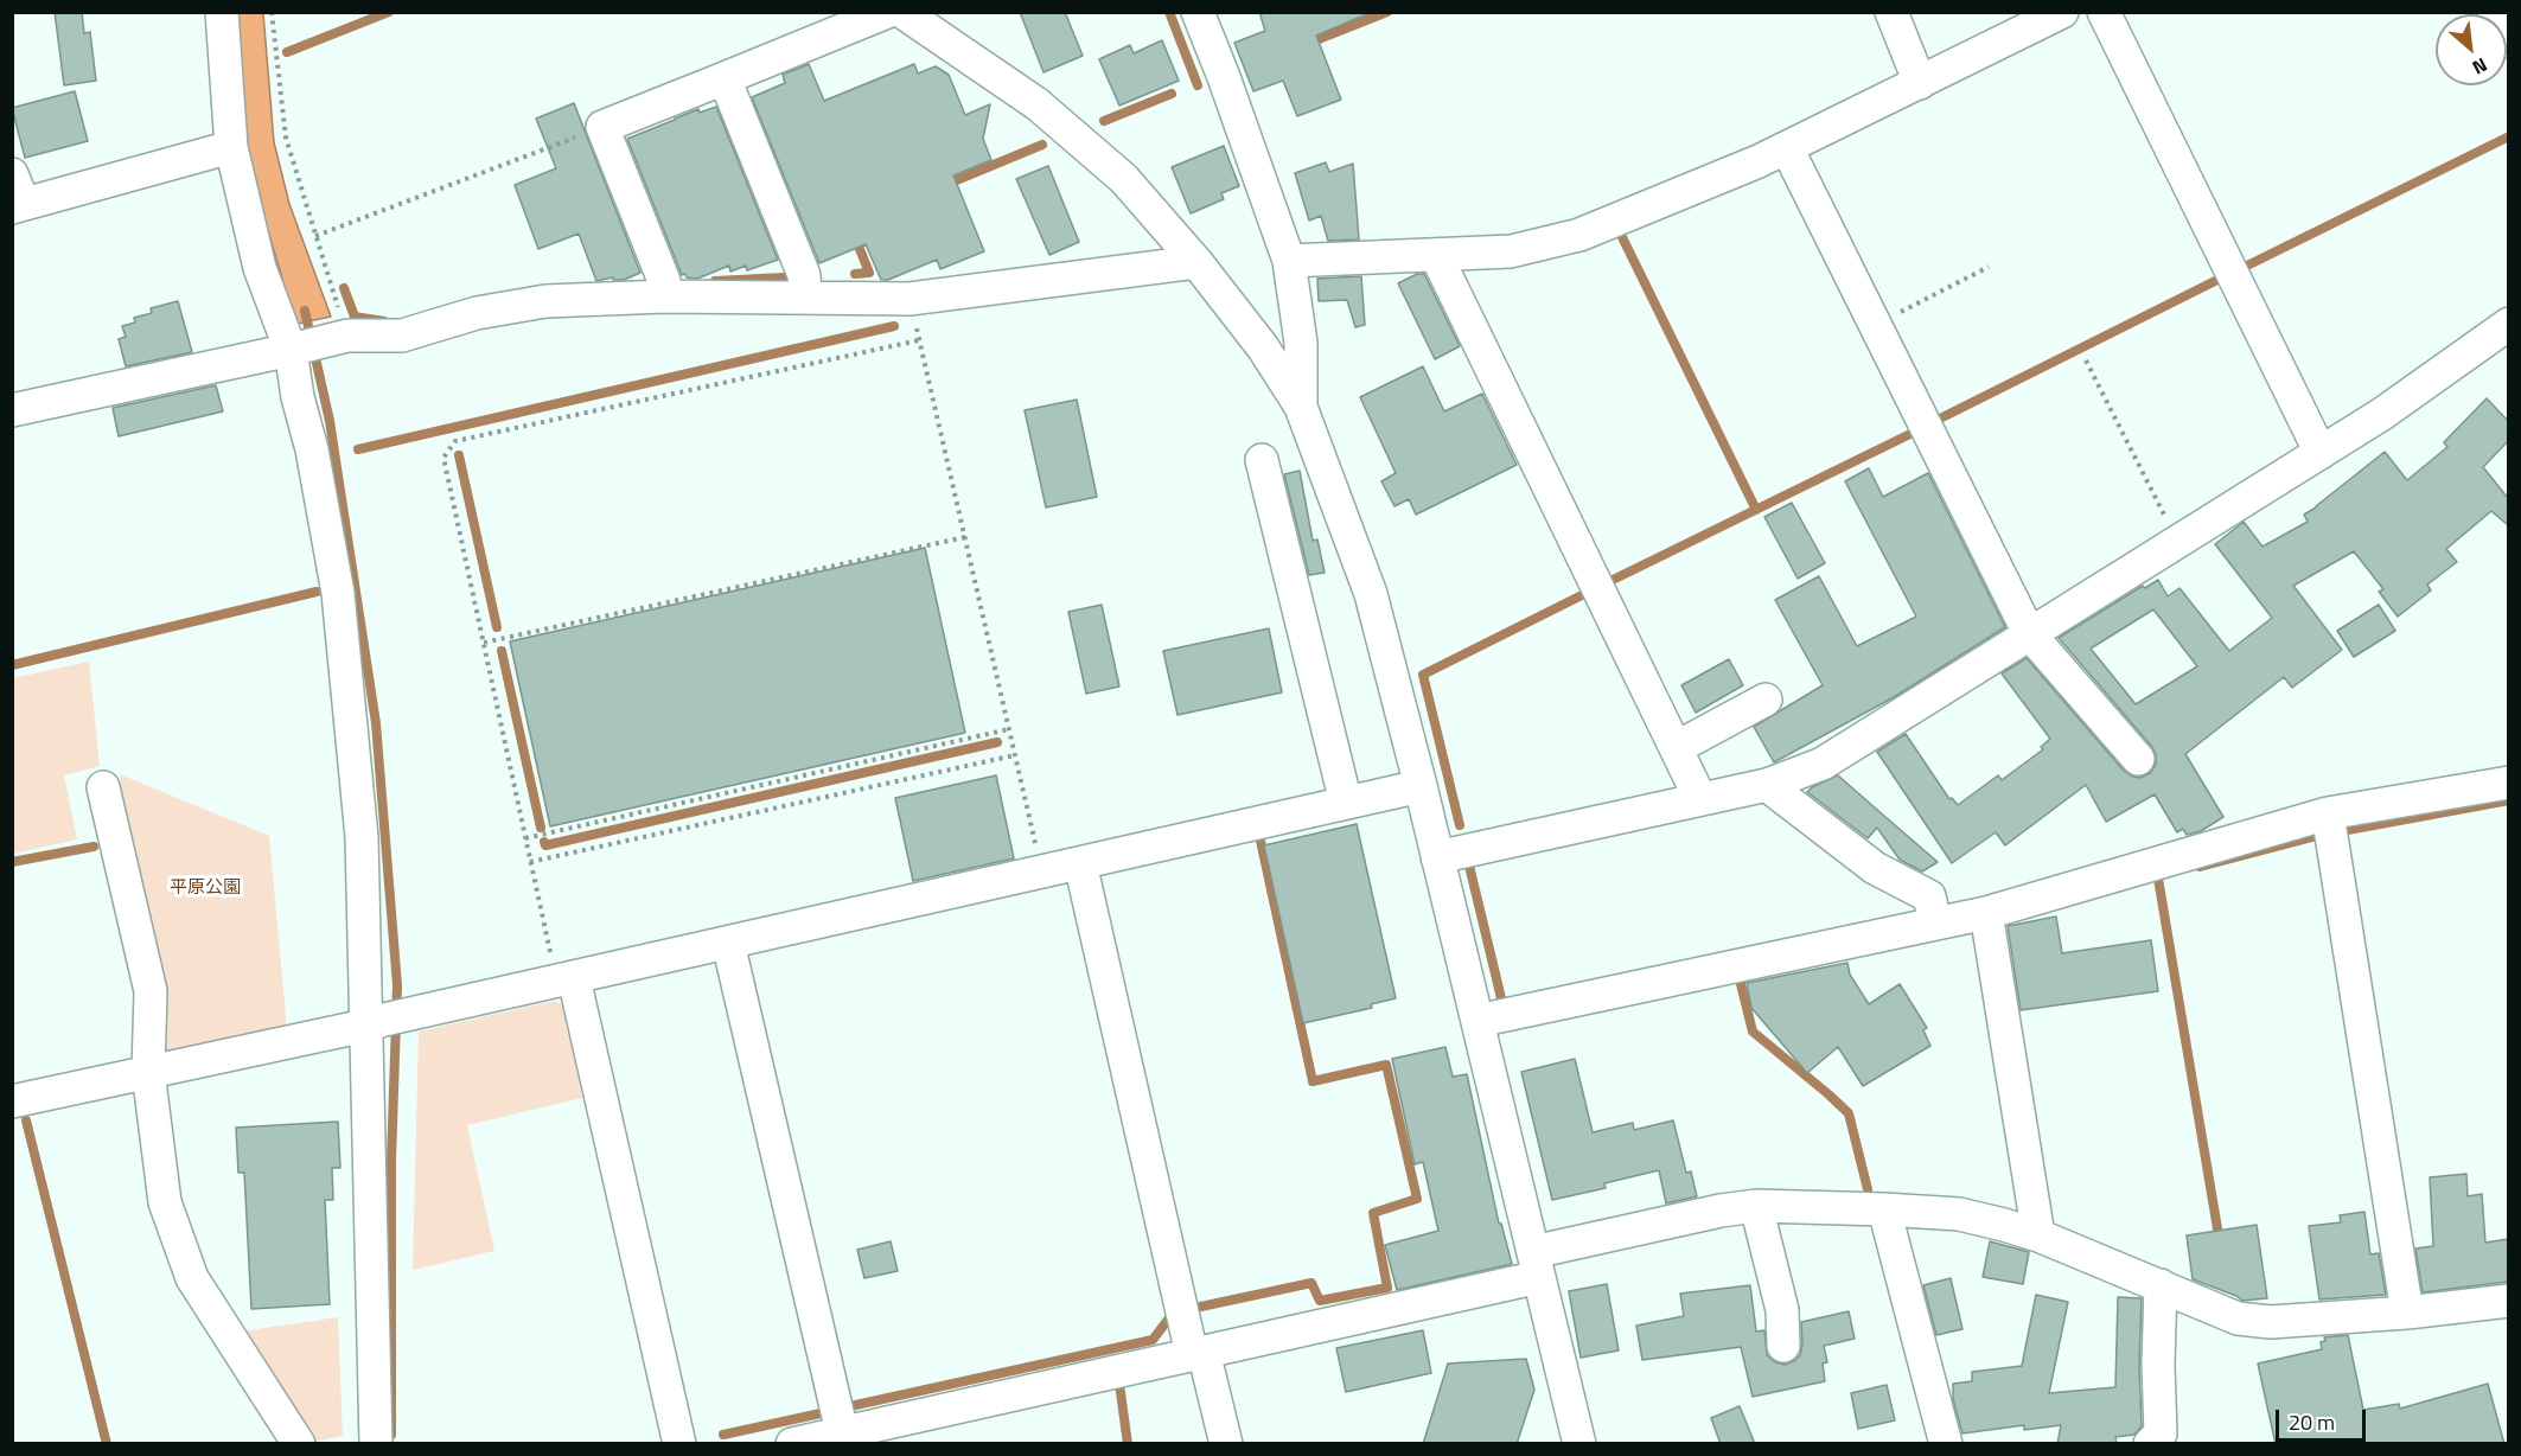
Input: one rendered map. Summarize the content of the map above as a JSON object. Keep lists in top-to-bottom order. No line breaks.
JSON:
{"parks":["平原公園"],"scale_bar":"20 m","north":"bottom right"}
